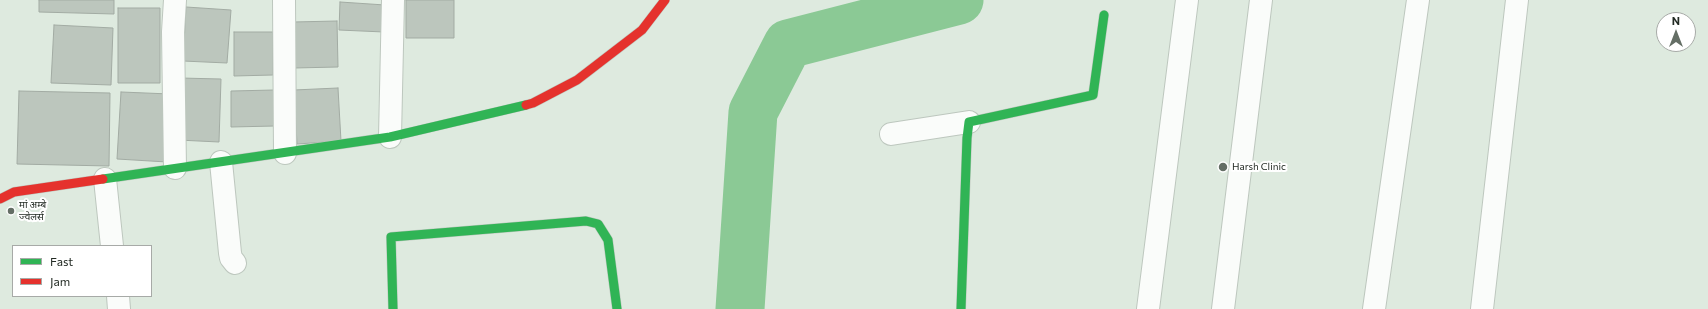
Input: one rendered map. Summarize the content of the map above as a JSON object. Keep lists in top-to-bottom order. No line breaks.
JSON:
{"places":["Harsh Clinic","मां अम्बे ज्वेलर्स"],"legend":["Fast","Jam"],"north":"top"}
